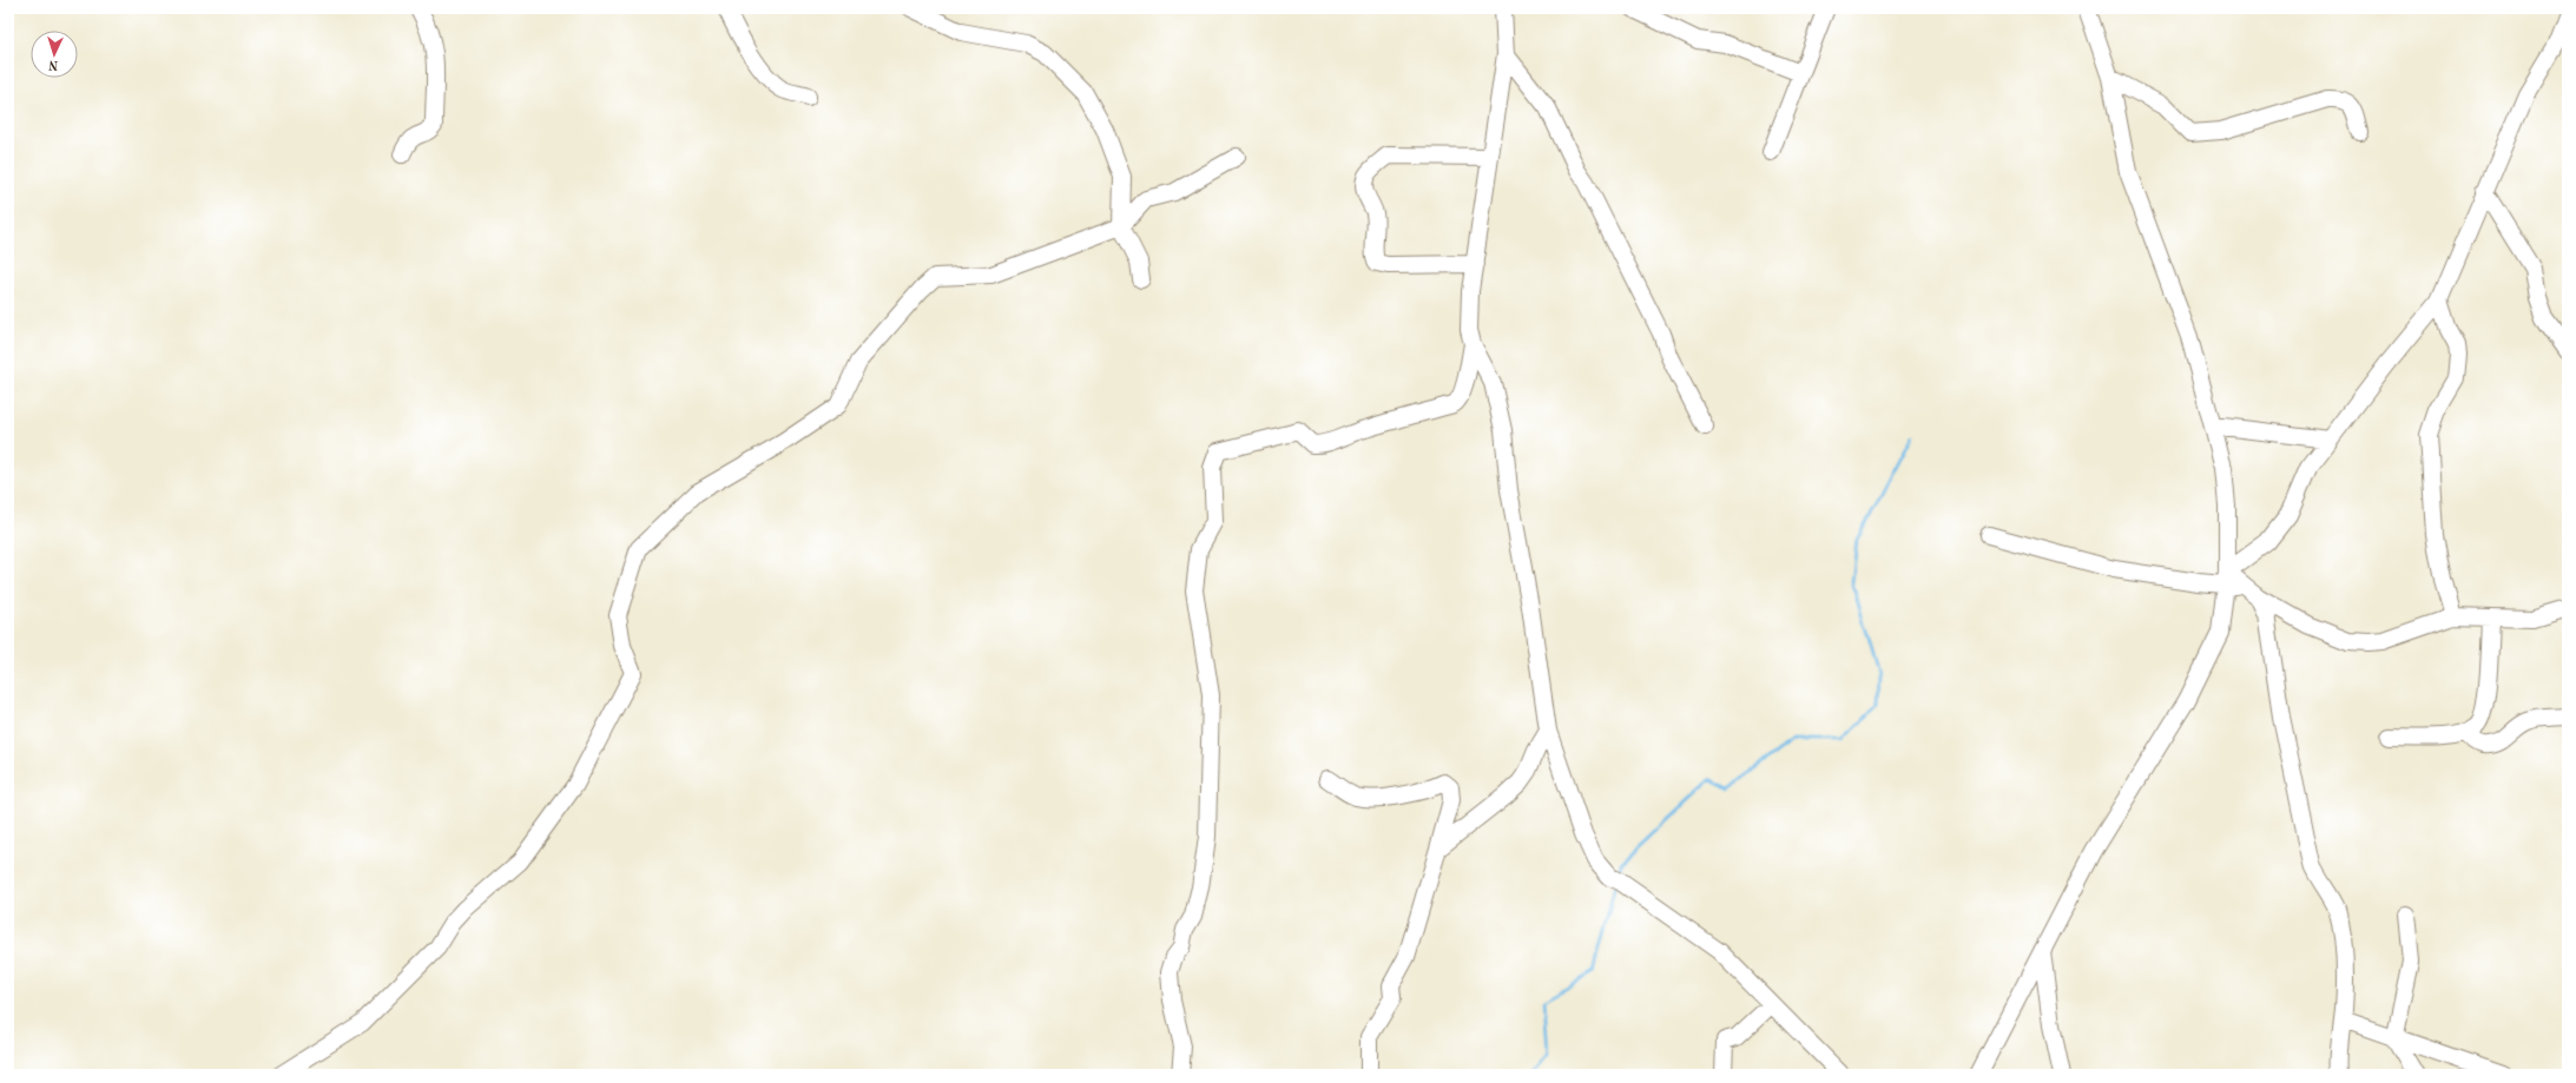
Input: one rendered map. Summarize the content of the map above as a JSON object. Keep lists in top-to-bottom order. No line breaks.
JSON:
{"north":"bottom"}
